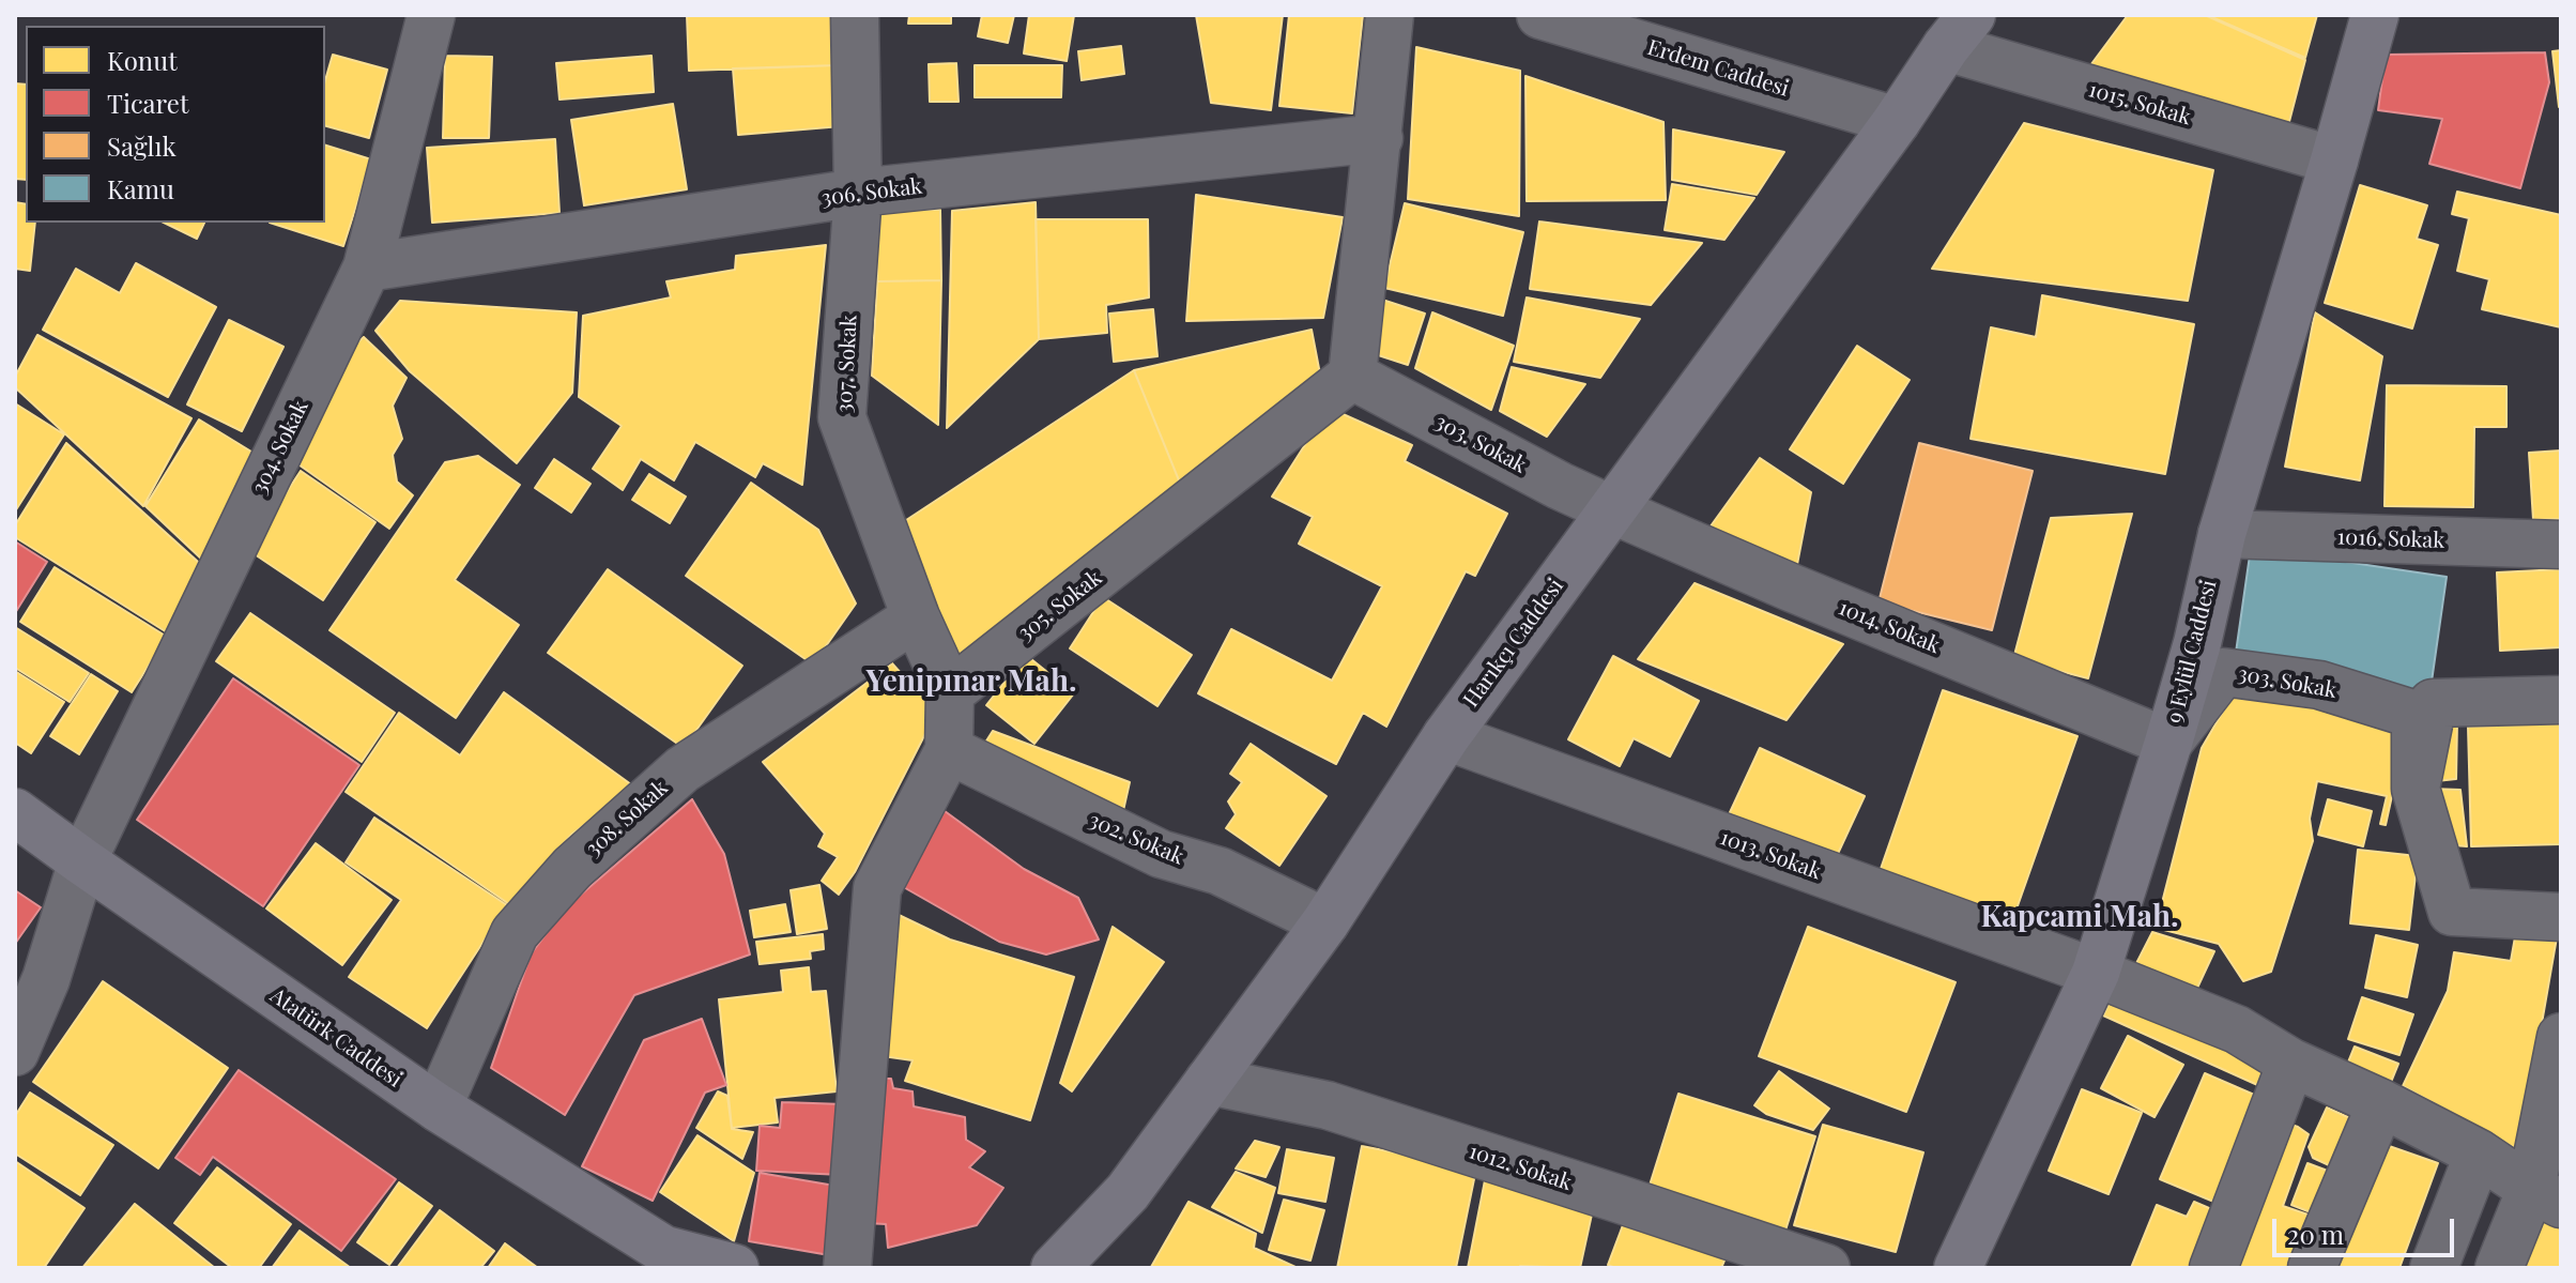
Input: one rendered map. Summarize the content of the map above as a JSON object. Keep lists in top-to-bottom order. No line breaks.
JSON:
{"streets":{"main road":["Harıkçı Caddesi","9 Eylül Caddesi","Atatürk Caddesi"],"street":["Erdem Caddesi","1015. Sokak","306. Sokak","307. Sokak","303. Sokak","304. Sokak","1016. Sokak","305. Sokak","1014. Sokak","308. Sokak","302. Sokak","1013. Sokak","1012. Sokak"]},"crossings":[["Erdem Caddesi","Harıkçı Caddesi"],["1015. Sokak","Harıkçı Caddesi"],["1015. Sokak","9 Eylül Caddesi"],["306. Sokak","307. Sokak"],["306. Sokak","304. Sokak"],["307. Sokak","305. Sokak"],["307. Sokak","308. Sokak"],["303. Sokak","305. Sokak"],["303. Sokak","1014. Sokak"],["303. Sokak","Harıkçı Caddesi"],["303. Sokak","9 Eylül Caddesi"],["304. Sokak","Atatürk Caddesi"],["1016. Sokak","9 Eylül Caddesi"],["1014. Sokak","Harıkçı Caddesi"],["1014. Sokak","9 Eylül Caddesi"],["Harıkçı Caddesi","302. Sokak"],["Harıkçı Caddesi","1013. Sokak"],["Harıkçı Caddesi","1012. Sokak"],["9 Eylül Caddesi","1013. Sokak"],["308. Sokak","Atatürk Caddesi"]],"districts":["Yenipınar Mah.","Kapcami Mah."],"legend":["Konut","Ticaret","Sağlık","Kamu"],"scale_bar":"20 m"}
